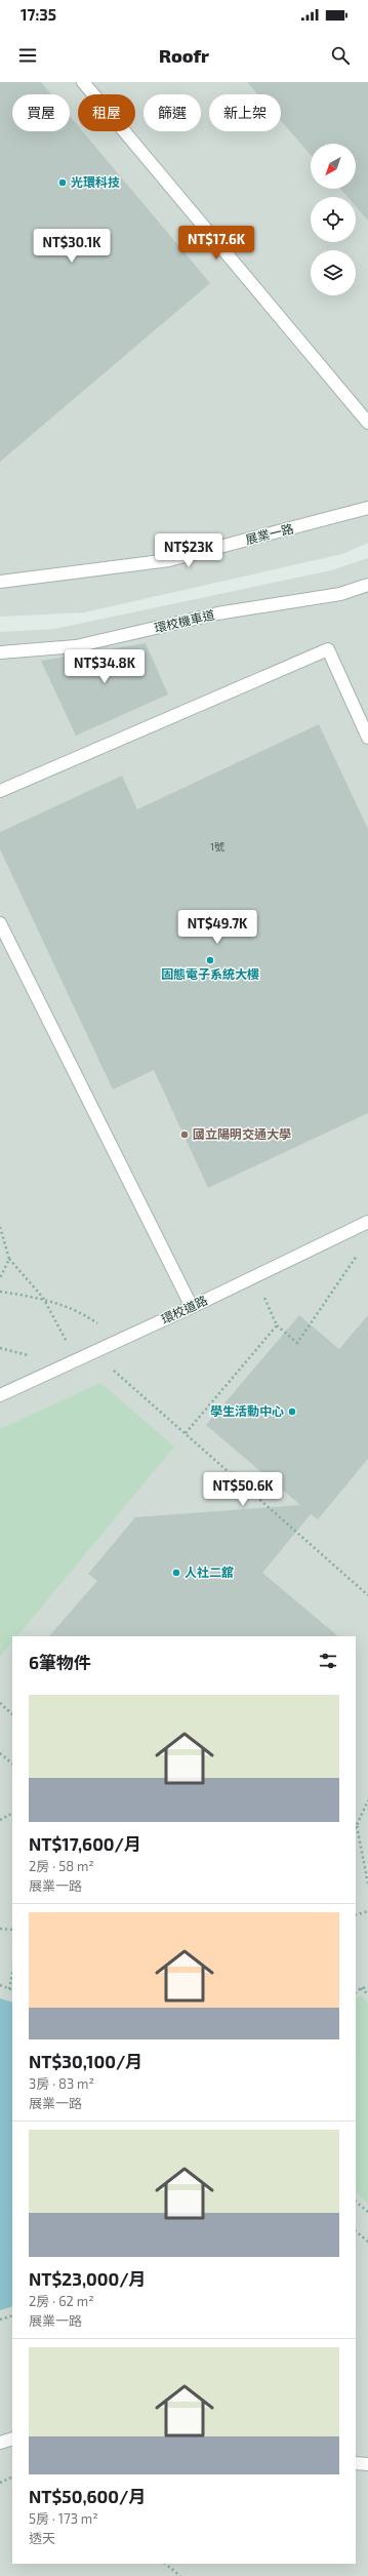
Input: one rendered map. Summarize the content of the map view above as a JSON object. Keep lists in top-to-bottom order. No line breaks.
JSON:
{"streets":{"street":["展業一路","環校機車道","環校道路"]},"places":["光環科技","固態電子系統大樓","國立陽明交通大學","學生活動中心","人社二舘"],"house_numbers":["1號"],"north":"bottom left","page":{"status":"17:35","header":"Roofr","chip":["買屋","租屋","篩選","新上架"],"price":["NT$17.6K","NT$30.1K","NT$23K","NT$34.8K","NT$49.7K","NT$50.6K"],"heading":"6筆物件","list":[{"name":"NT$17,600/月","note":"2房 · 58 m² · 展業一路"},{"name":"NT$30,100/月","note":"3房 · 83 m² · 展業一路"},{"name":"NT$23,000/月","note":"2房 · 62 m² · 展業一路"},{"name":"NT$50,600/月","note":"5房 · 173 m² · 透天"}]}}
